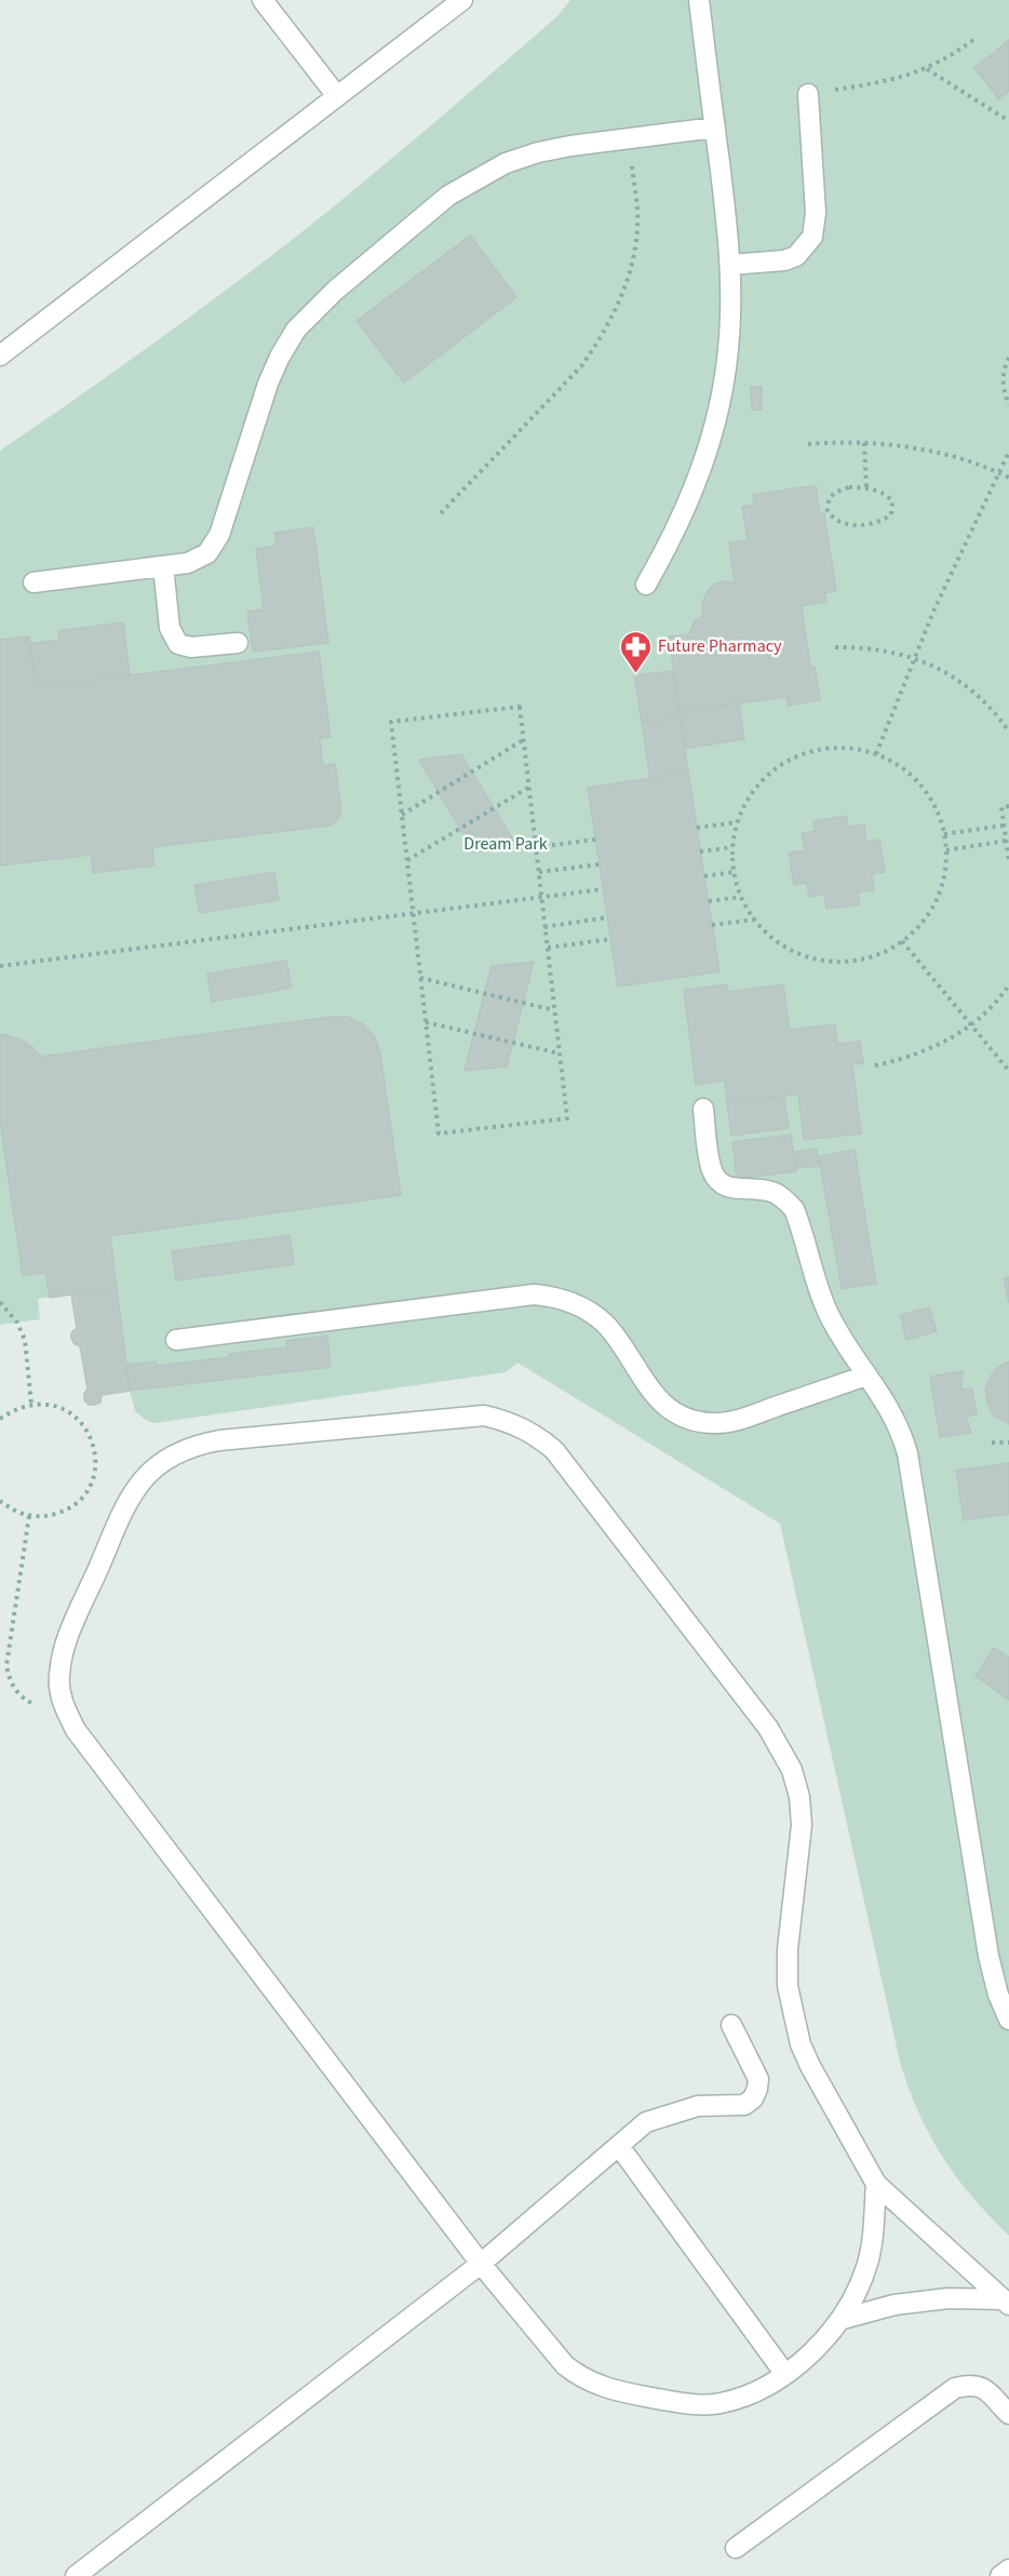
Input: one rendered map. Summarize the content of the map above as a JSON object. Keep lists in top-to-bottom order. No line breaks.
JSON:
{"parks":["Dream Park"],"places":{"pharmacy":["Future Pharmacy"]}}
